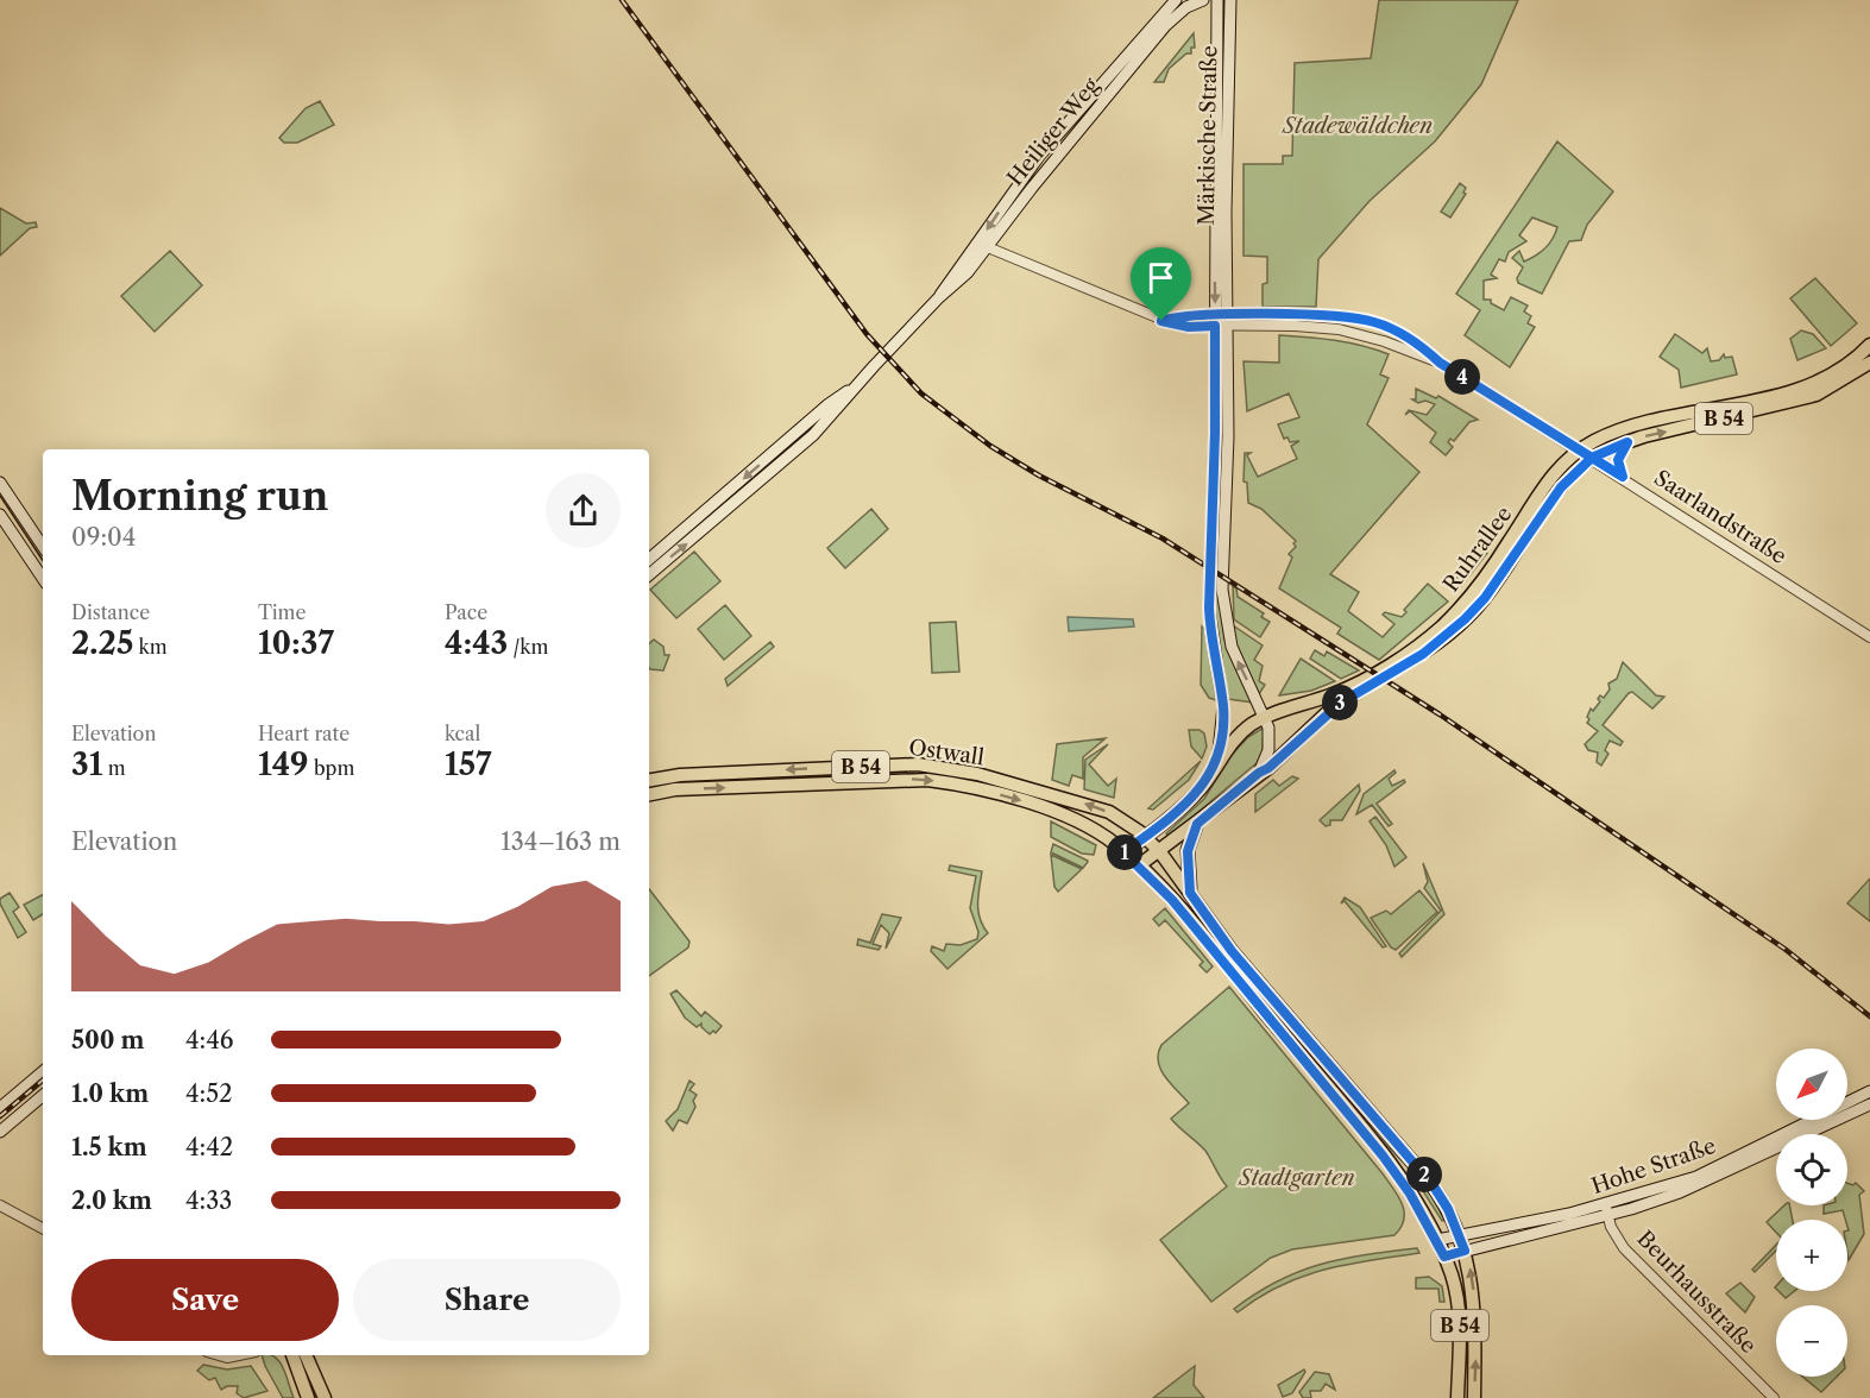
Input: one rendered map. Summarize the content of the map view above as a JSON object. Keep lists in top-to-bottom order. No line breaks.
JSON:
{"streets":{"main road":["Heiliger Weg","Märkische Straße","B 54","Ruhrallee","Ostwall","Hohe Straße"],"street":["Saarlandstraße","Beurhausstraße"]},"crossings":[["Märkische Straße","Saarlandstraße"],["Märkische Straße","Ruhrallee"],["B 54","Ruhrallee"],["B 54","Ostwall"],["B 54","Hohe Straße"],["Saarlandstraße","Ruhrallee"],["Ruhrallee","Ostwall"],["Hohe Straße","Beurhausstraße"]],"parks":["Stadewäldchen","Stadtgarten"],"north":"bottom left","page":{"pins":["4","3","1","2"],"heading":["Morning run","09:04"],"stats":[["Distance","2.25 km"],["Time","10:37"],["Pace","4:43 /km"],["Elevation","31 m"],["Heart rate","149 bpm"],["kcal","157"]],"chart":["Elevation","134–163 m"],"list":[{"name":"500 m","note":"4:46"},{"name":"1.0 km","note":"4:52"},{"name":"1.5 km","note":"4:42"},{"name":"2.0 km","note":"4:33"}],"map_buttons":["+","−"],"buttons":["Save","Share"]}}
